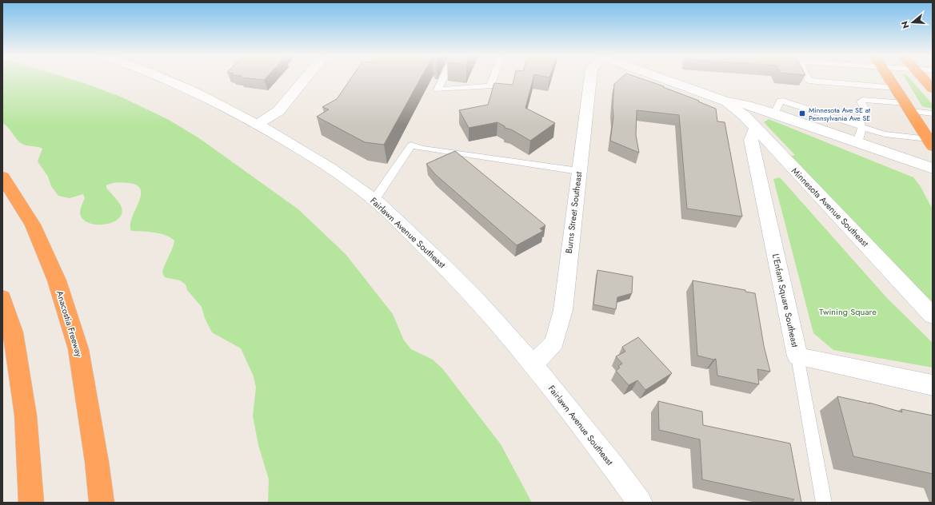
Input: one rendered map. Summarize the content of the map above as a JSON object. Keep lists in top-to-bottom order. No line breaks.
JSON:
{"streets":{"highway":["Anacostia Freeway"],"street":["Minnesota Avenue Southeast","Burns Street Southeast","Fairlawn Avenue Southeast","L'Enfant Square Southeast"]},"crossings":[["Minnesota Avenue Southeast","L'Enfant Square Southeast"],["Burns Street Southeast","Fairlawn Avenue Southeast"]],"parks":["Twining Square"],"places":{"transit":["Minnesota Ave SE at Pennsylvania Ave SE"]},"north":"left"}
